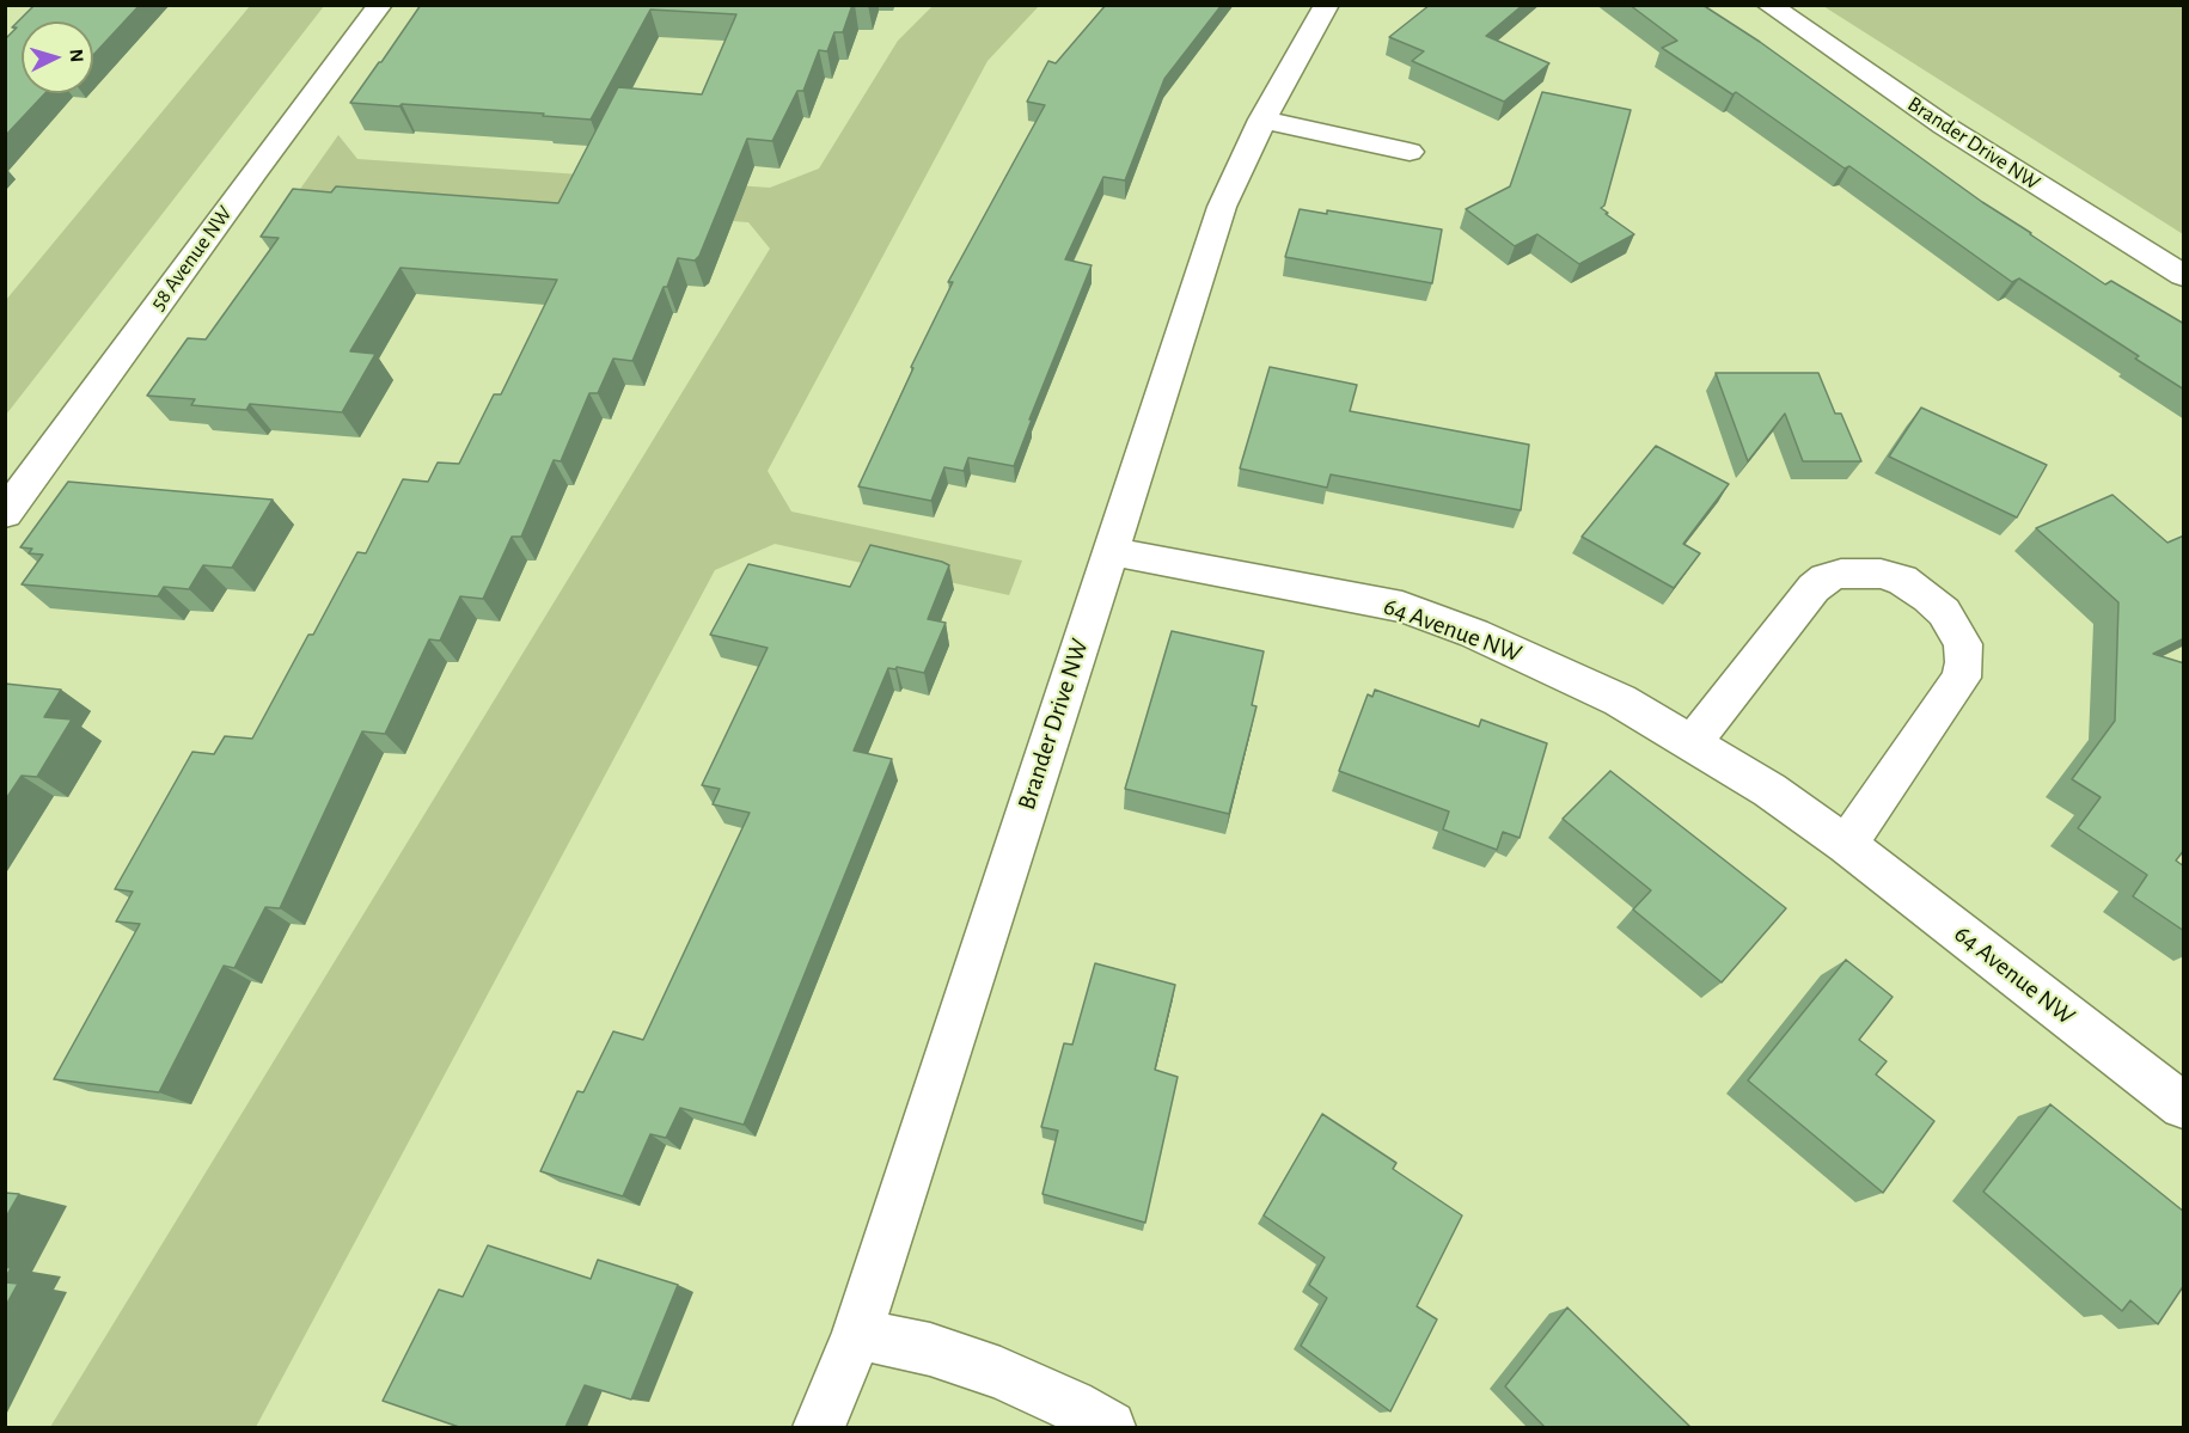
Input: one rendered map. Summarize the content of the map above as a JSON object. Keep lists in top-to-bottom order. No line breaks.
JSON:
{"streets":{"street":["Brander Drive NW","58 Avenue NW","64 Avenue NW"]},"crossings":[["Brander Drive NW","64 Avenue NW"]],"north":"right"}
